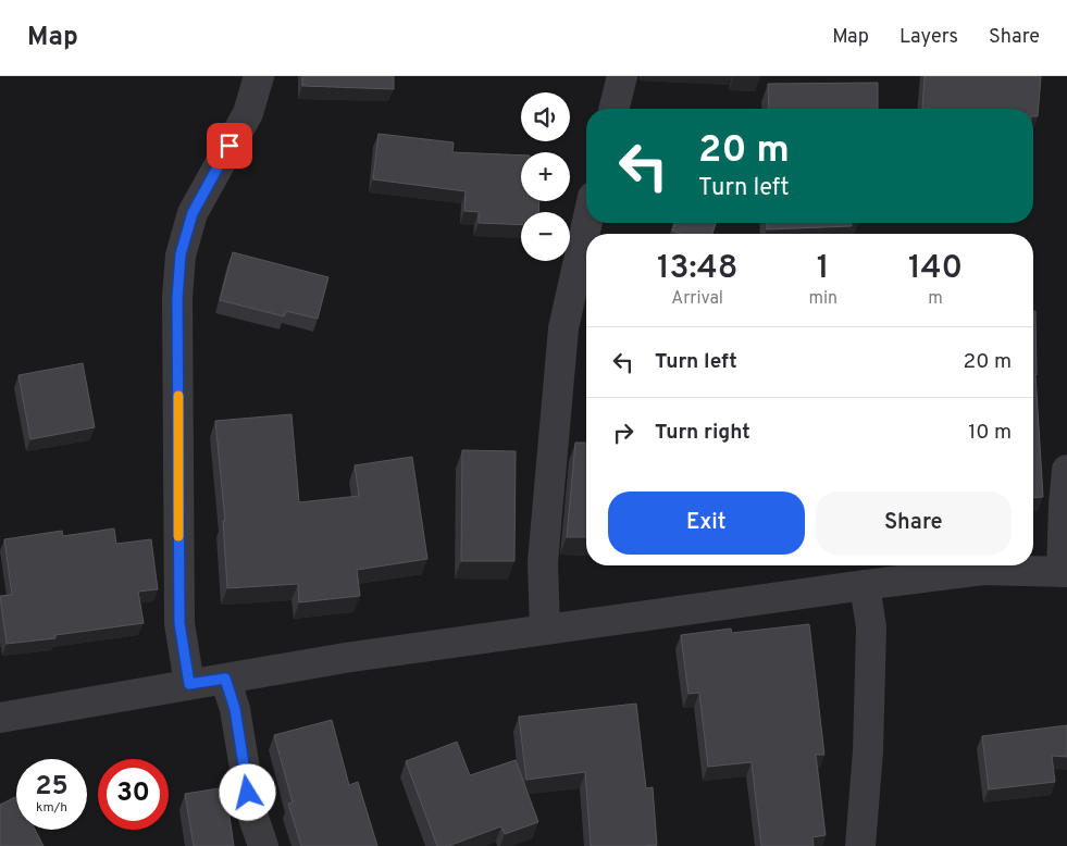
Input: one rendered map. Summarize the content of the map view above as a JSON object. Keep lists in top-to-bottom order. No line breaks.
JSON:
{"page":{"header":"Map","nav":["Map","Layers","Share"],"map_buttons":["+","−"],"turn":["20 m","Turn left"],"eta":["13:48","Arrival","1","min","140","m"],"list":[{"name":"Turn left","value":"20 m"},{"name":"Turn right","value":"10 m"}],"buttons":["Exit","Share"],"speed":"25 km/h","limit":"30"}}
